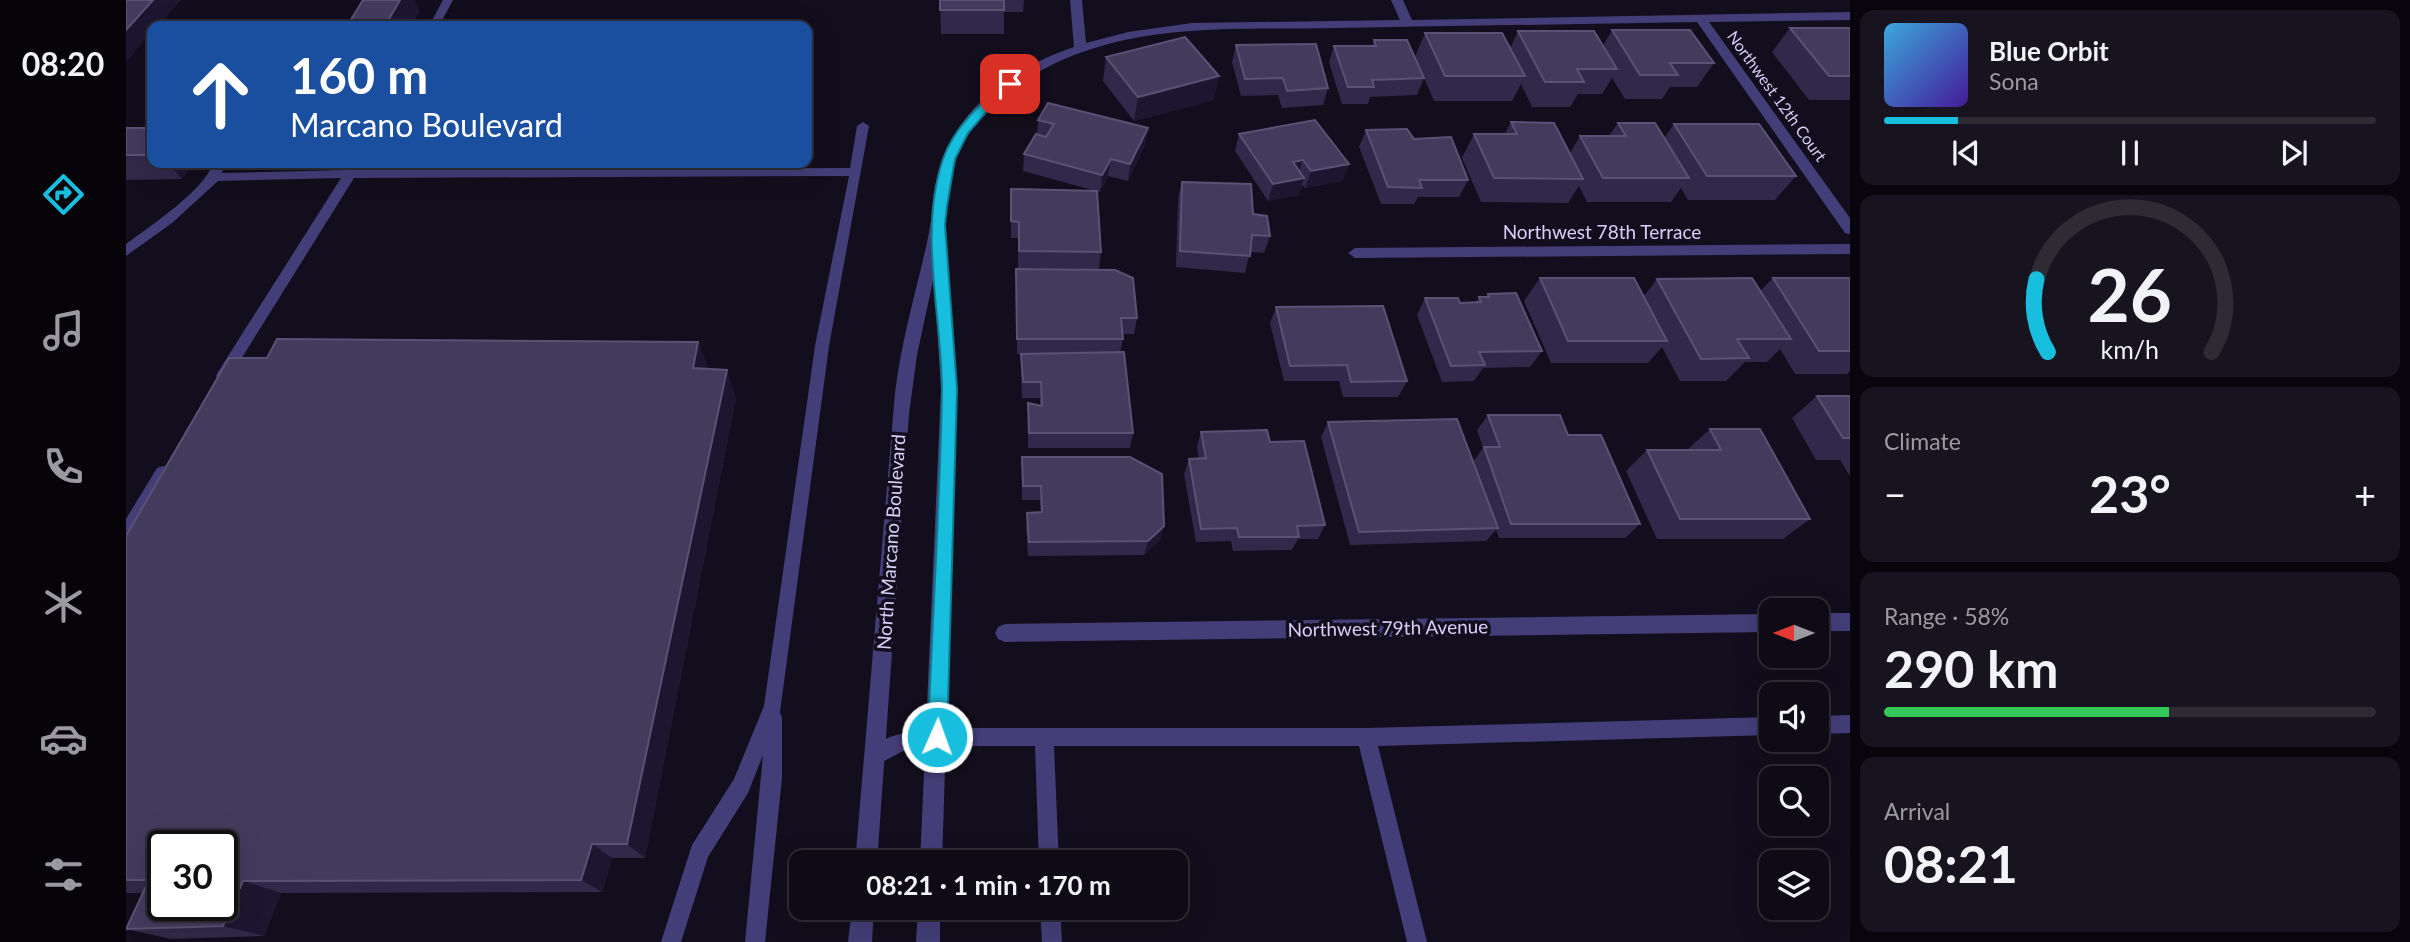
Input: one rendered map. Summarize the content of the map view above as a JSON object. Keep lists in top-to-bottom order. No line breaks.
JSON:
{"streets":{"street":["Northwest 12th Court","Northwest 78th Terrace","North Marcano Boulevard","Northwest 79th Avenue"]},"crossings":[["Northwest 12th Court","North Marcano Boulevard"]],"north":"left","page":{"tabs":"08:20","turn":["160 m","Marcano Boulevard"],"song":["Blue Orbit","Sona"],"tile":["Climate",["Range · 58%","290 km"],["Arrival","08:21"]],"heat":["−","23°","+"],"limit":"30","trip":"08:21 · 1 min · 170 m","gauge":["26","km/h"]}}
